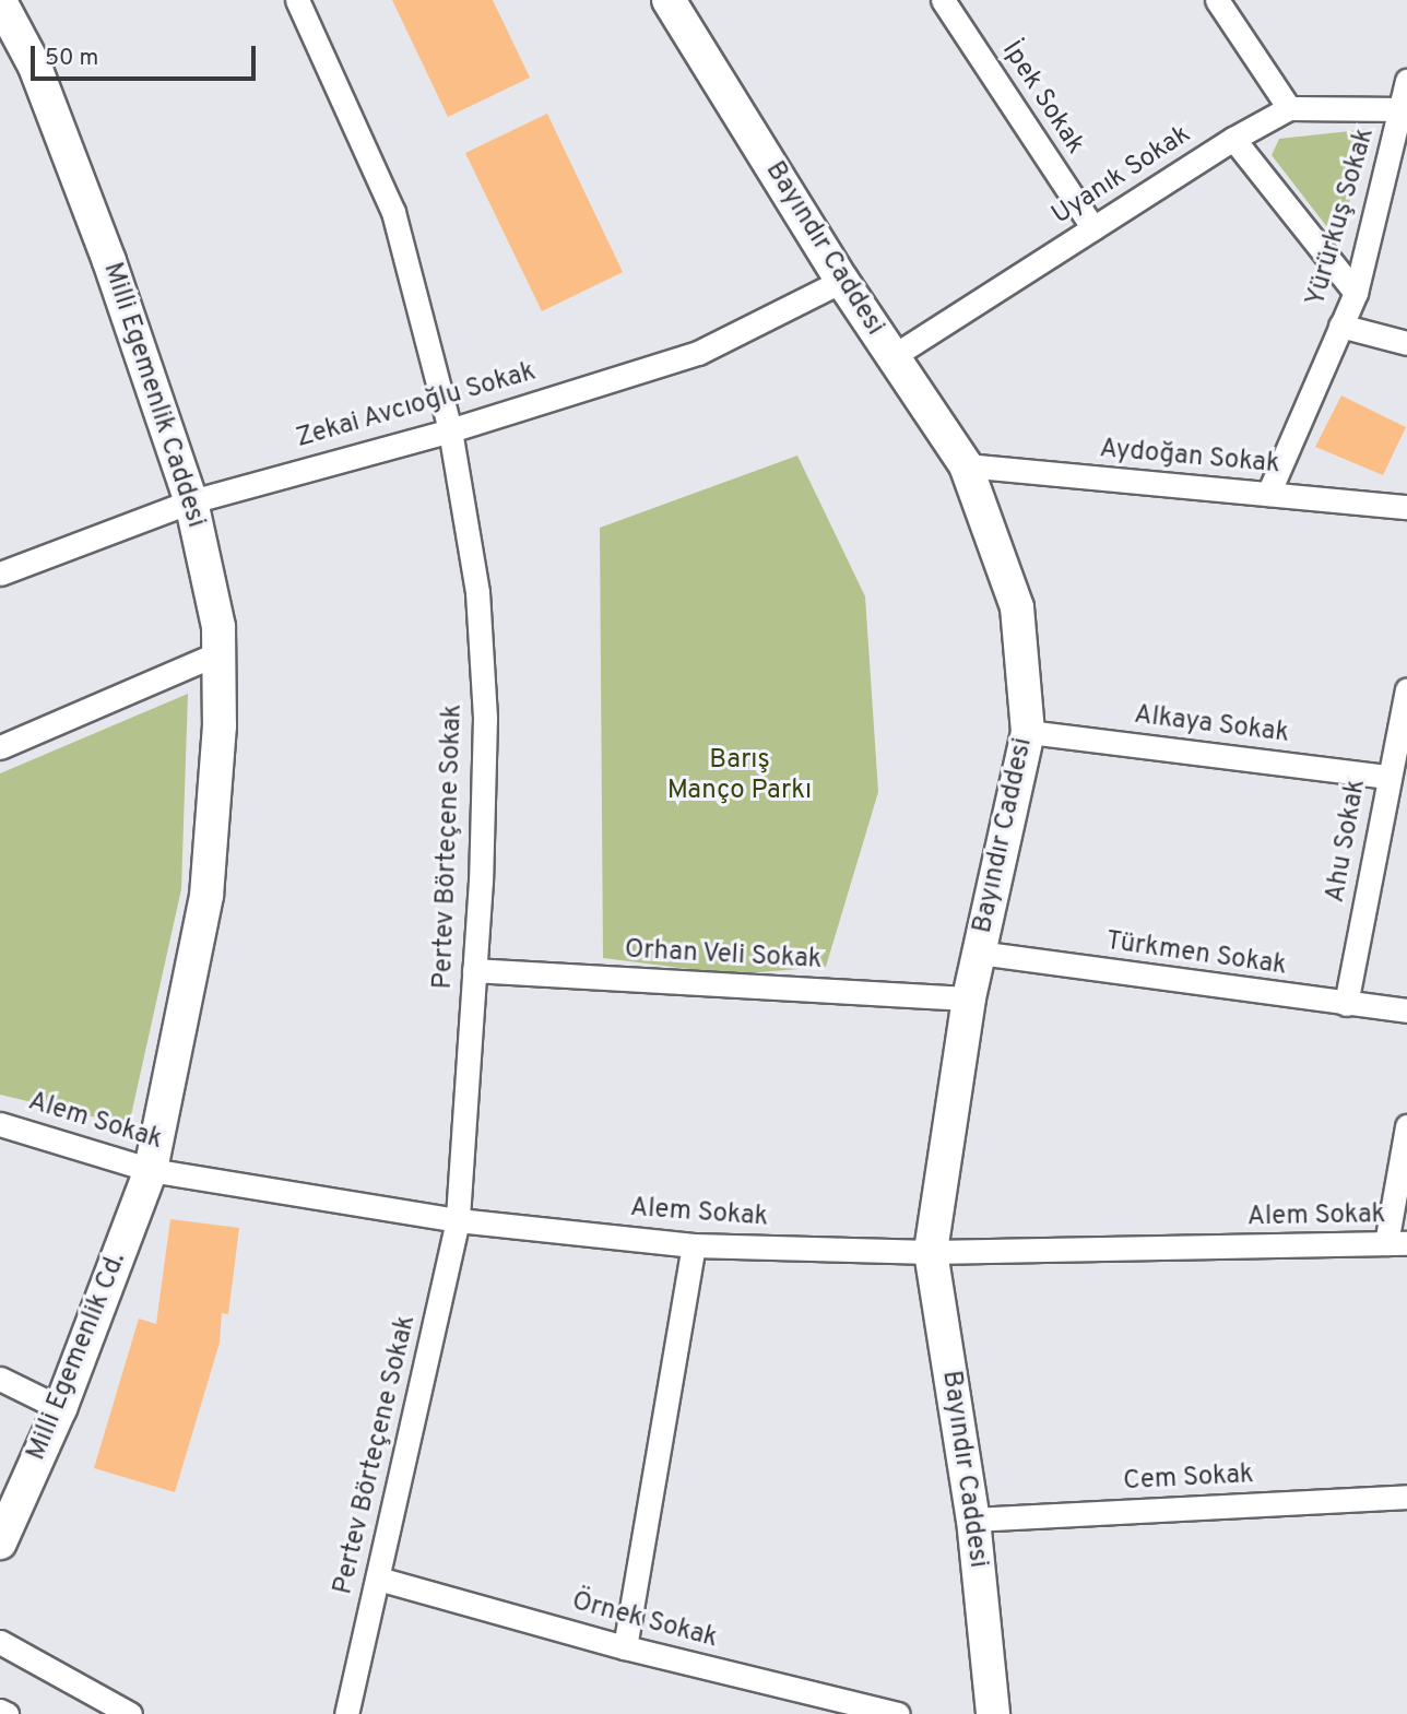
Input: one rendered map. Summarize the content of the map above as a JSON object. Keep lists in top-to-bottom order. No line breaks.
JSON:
{"streets":{"street":["İpek Sokak","Uyanık Sokak","Yürürkuş Sokak","Bayındır Caddesi","Milli Egemenlik Caddesi","Zekai Avcıoğlu Sokak","Aydoğan Sokak","Alkaya Sokak","Ahu Sokak","Pertev Börteçene Sokak","Türkmen Sokak","Orhan Veli Sokak","Alem Sokak","Milli Egemenlik Cd.","Cem Sokak","Örnek Sokak"]},"crossings":[["İpek Sokak","Uyanık Sokak"],["Uyanık Sokak","Yürürkuş Sokak"],["Uyanık Sokak","Bayındır Caddesi"],["Yürürkuş Sokak","Aydoğan Sokak"],["Bayındır Caddesi","Zekai Avcıoğlu Sokak"],["Bayındır Caddesi","Aydoğan Sokak"],["Bayındır Caddesi","Alkaya Sokak"],["Bayındır Caddesi","Türkmen Sokak"],["Bayındır Caddesi","Orhan Veli Sokak"],["Bayındır Caddesi","Alem Sokak"],["Bayındır Caddesi","Cem Sokak"],["Milli Egemenlik Caddesi","Zekai Avcıoğlu Sokak"],["Milli Egemenlik Caddesi","Alem Sokak"],["Milli Egemenlik Caddesi","Milli Egemenlik Cd."],["Zekai Avcıoğlu Sokak","Pertev Börteçene Sokak"],["Alkaya Sokak","Ahu Sokak"],["Ahu Sokak","Türkmen Sokak"],["Pertev Börteçene Sokak","Orhan Veli Sokak"],["Pertev Börteçene Sokak","Alem Sokak"],["Pertev Börteçene Sokak","Örnek Sokak"],["Alem Sokak","Milli Egemenlik Cd."]],"parks":["Barış Manço Parkı"],"scale_bar":"50 m"}
